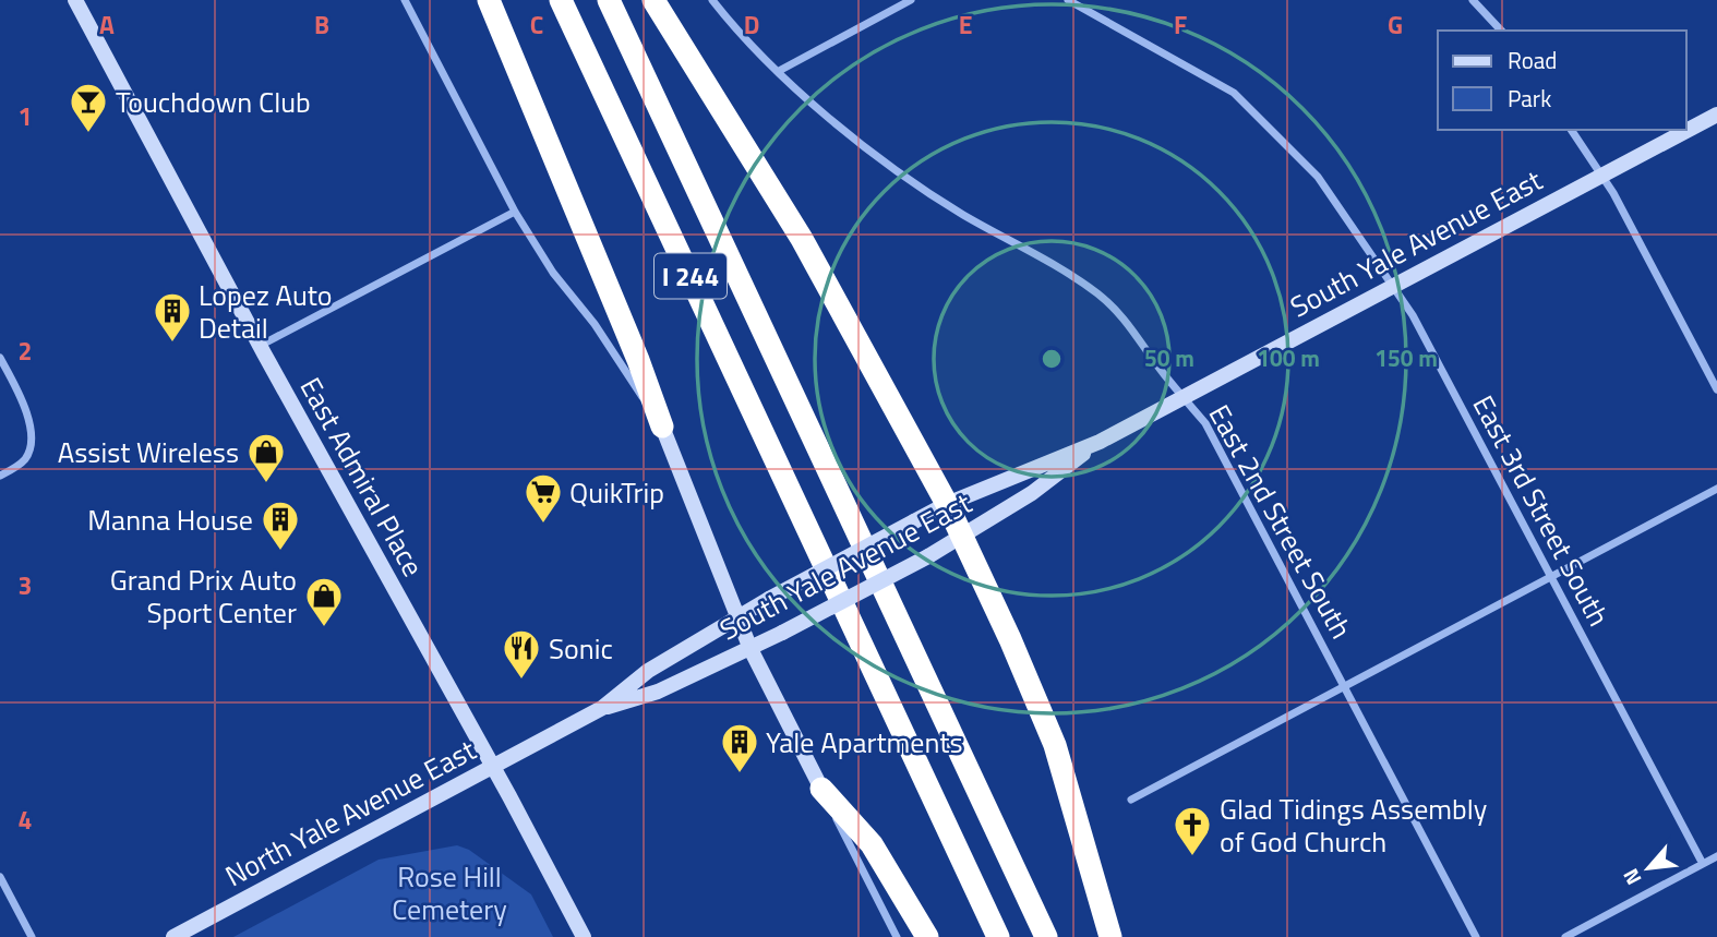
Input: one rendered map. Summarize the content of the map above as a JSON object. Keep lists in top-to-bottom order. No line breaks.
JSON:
{"streets":{"highway":["I 244"],"main road":["South Yale Avenue East","East Admiral Place","North Yale Avenue East"],"street":["East 3rd Street South","East 2nd Street South"]},"crossings":[["South Yale Avenue East","East 3rd Street South"],["South Yale Avenue East","East 2nd Street South"],["South Yale Avenue East","North Yale Avenue East"],["East Admiral Place","North Yale Avenue East"]],"parks":["Rose Hill Cemetery"],"places":{"bar":["Touchdown Club"],"building":["Lopez Auto Detail","Manna House","Yale Apartments"],"shop":["Assist Wireless","Grand Prix Auto Sport Center"],"supermarket":["QuikTrip"],"restaurant":["Sonic"],"church":["Glad Tidings Assembly of God Church"]},"legend":["Road","Park"],"north":"bottom left","grid":{"columns":["A","B","C","D","E","F","G"],"rows":["1","2","3","4"]},"rings":["50 m","100 m","150 m"]}
